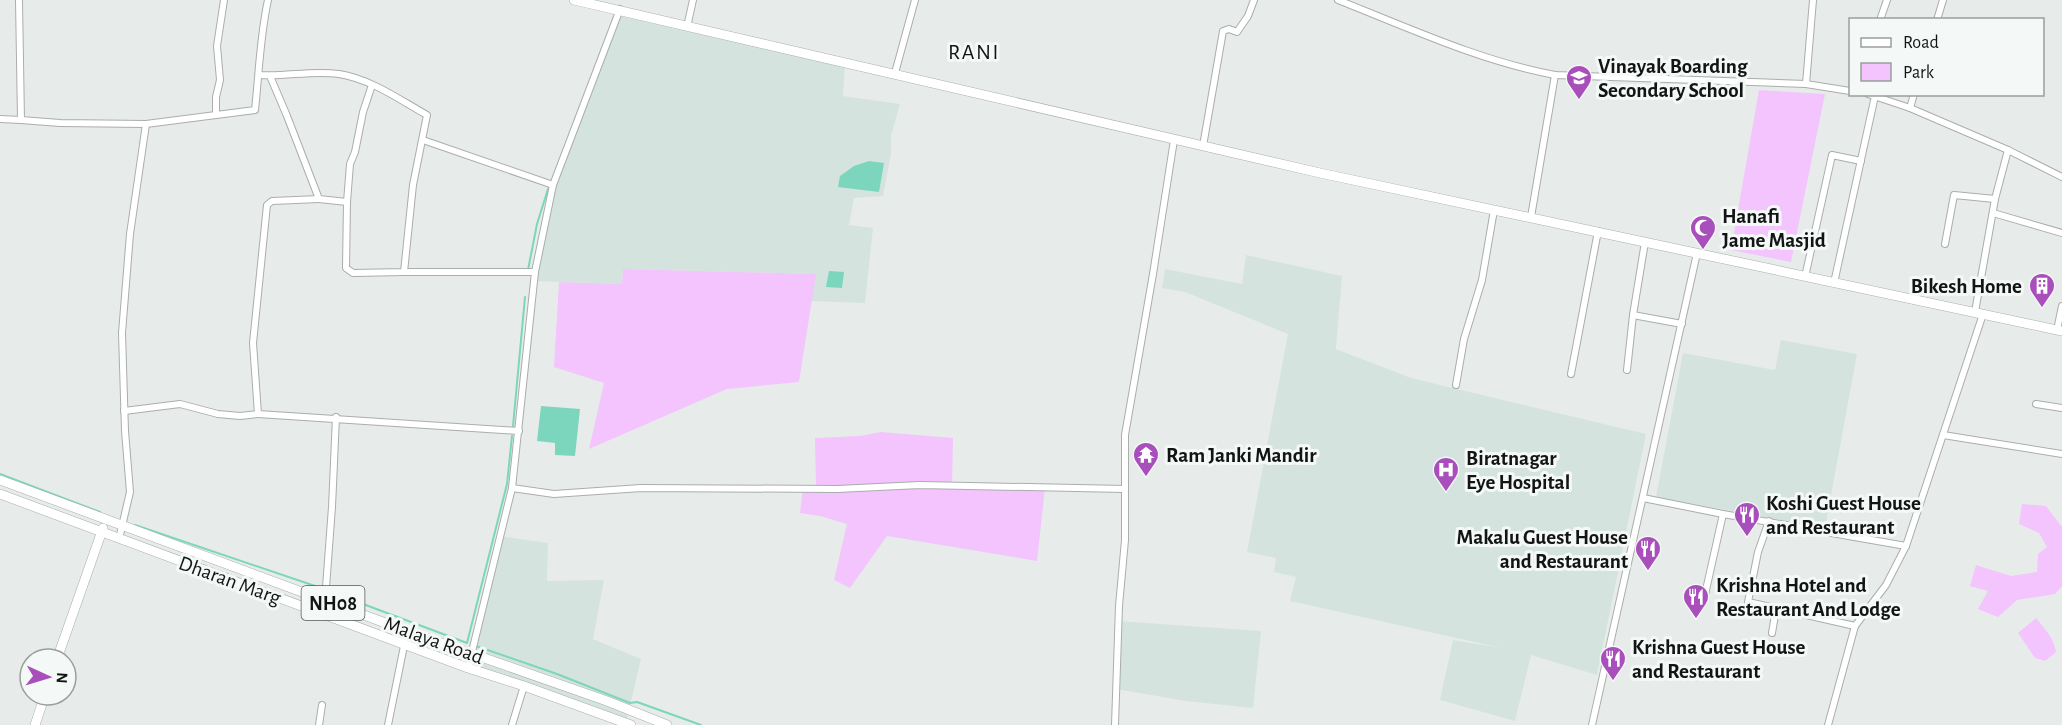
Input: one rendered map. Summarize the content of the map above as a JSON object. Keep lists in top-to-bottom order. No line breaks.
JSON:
{"streets":{"main road":["Dharan Marg","NH08","Malaya Road"]},"districts":["RANI"],"places":{"school or university":["Vinayak Boarding Secondary School"],"mosque":["Hanafi Jame Masjid"],"building":["Bikesh Home"],"temple":["Ram Janki Mandir"],"hospital":["Biratnagar Eye Hospital"],"restaurant":["Koshi Guest House and Restaurant","Makalu Guest House and Restaurant","Krishna Hotel and Restaurant And Lodge","Krishna Guest House and Restaurant"]},"legend":["Road","Park"],"north":"right"}
